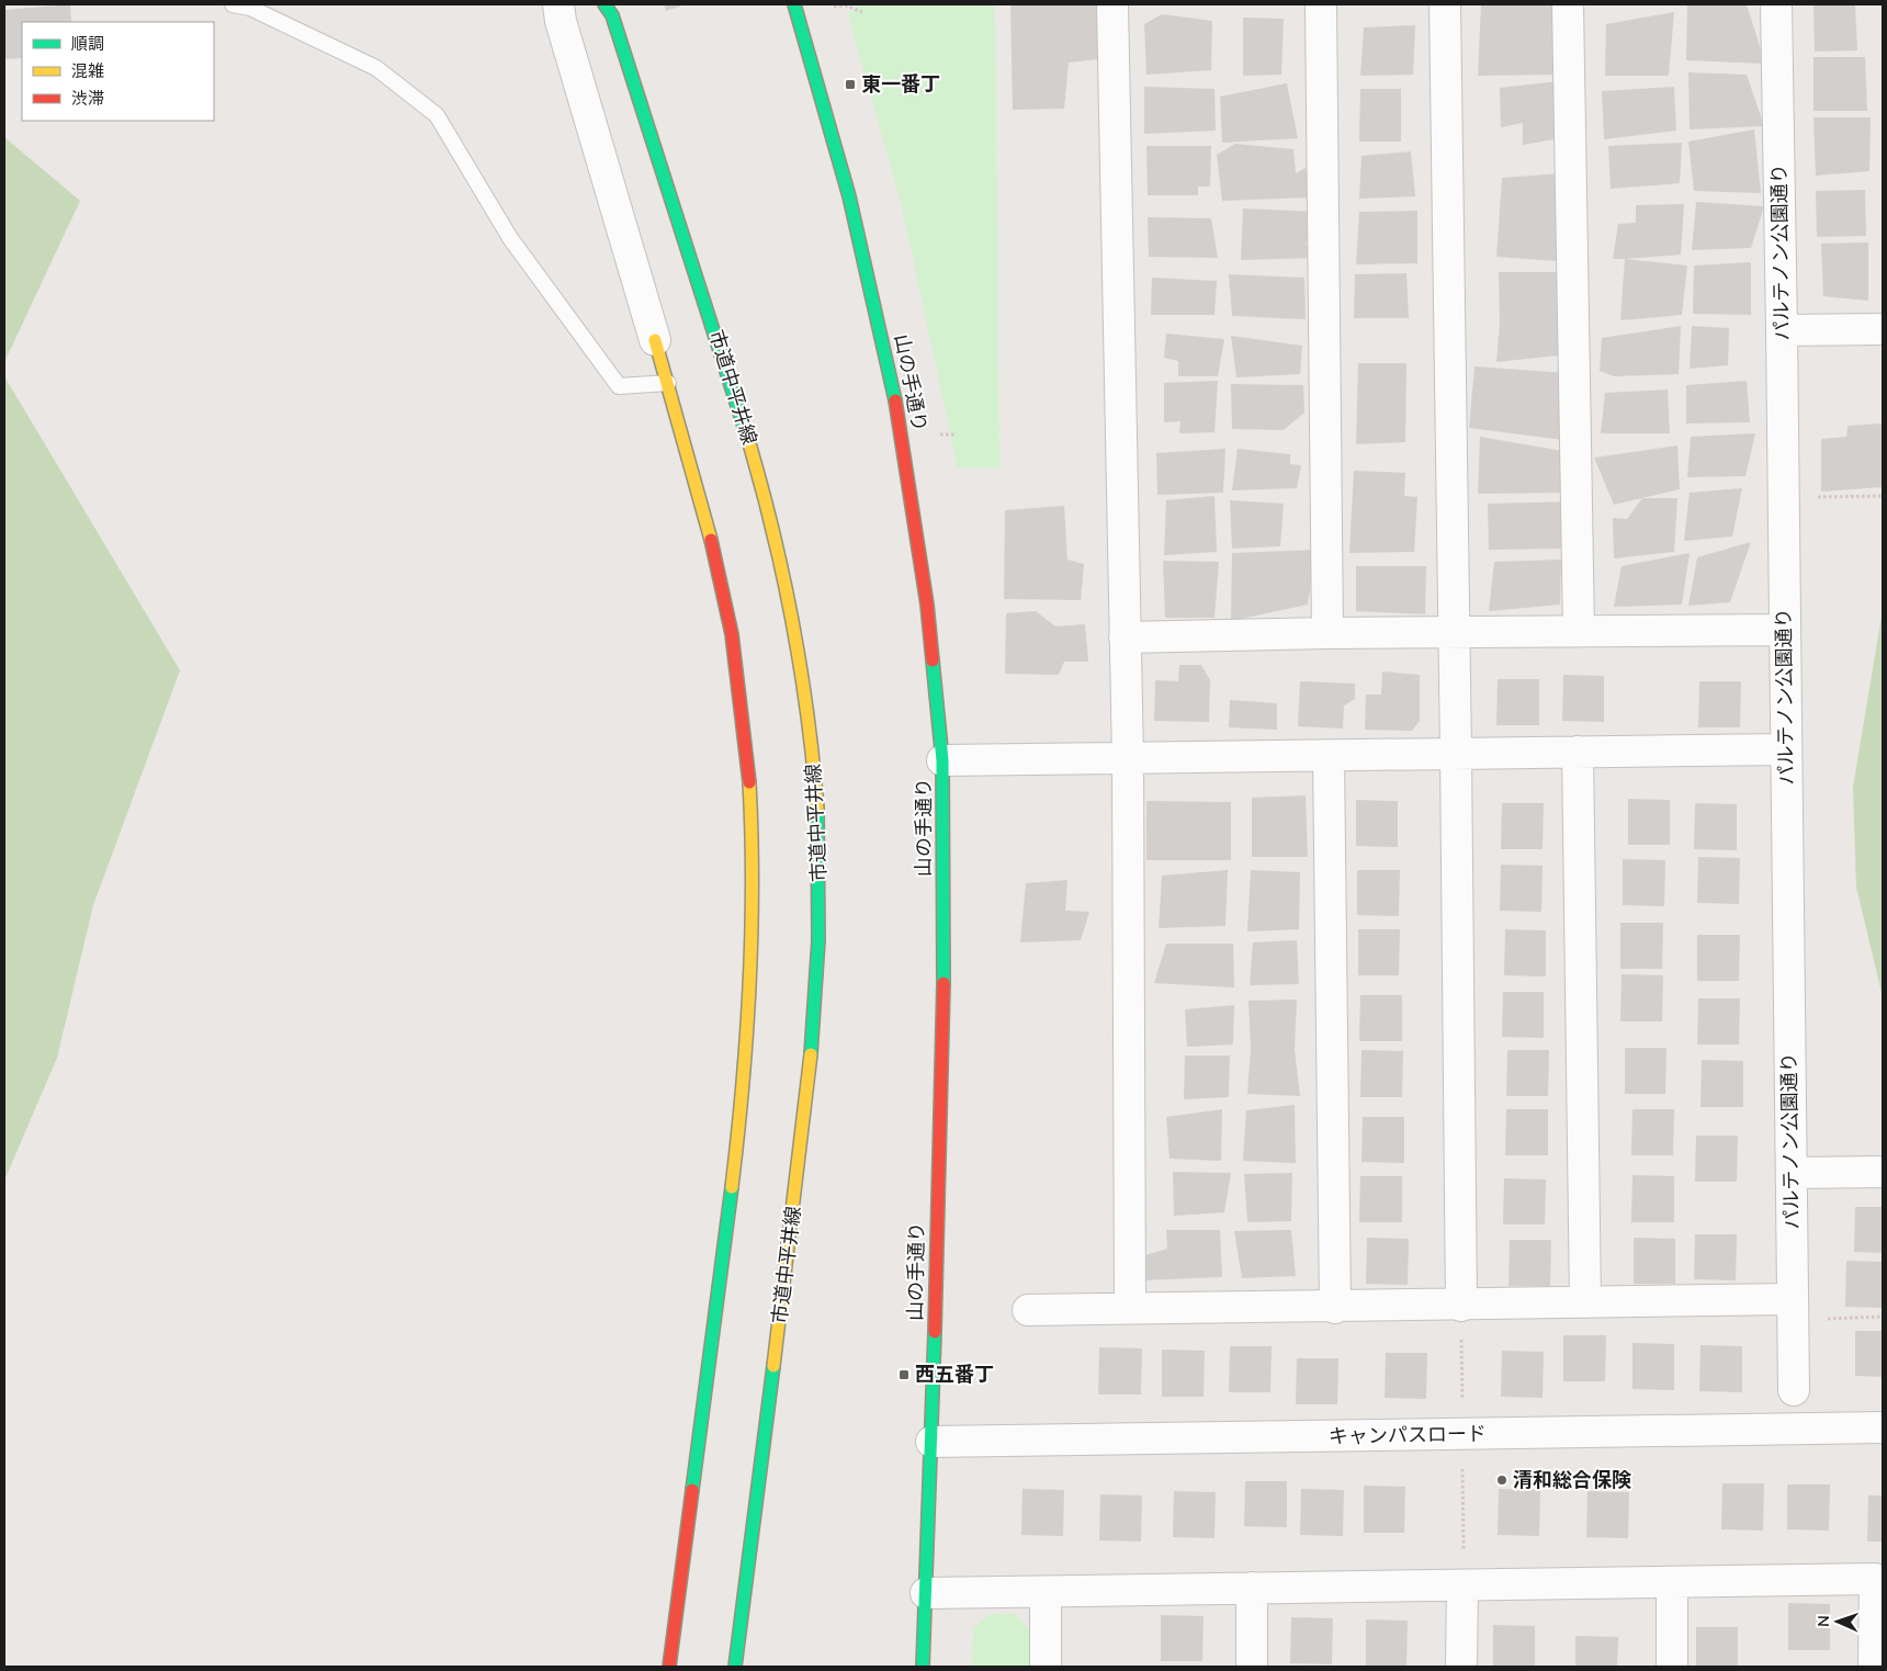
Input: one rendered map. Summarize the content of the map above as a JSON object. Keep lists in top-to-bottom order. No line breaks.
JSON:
{"streets":{"street":["パルテノン公園通り","山の手通り","市道中平井線","キャンパスロード"]},"crossings":[["山の手通り","キャンパスロード"]],"places":{"transit":["東一番丁","西五番丁"],"other":["清和総合保険"]},"legend":["順調","混雑","渋滞"],"north":"left"}
